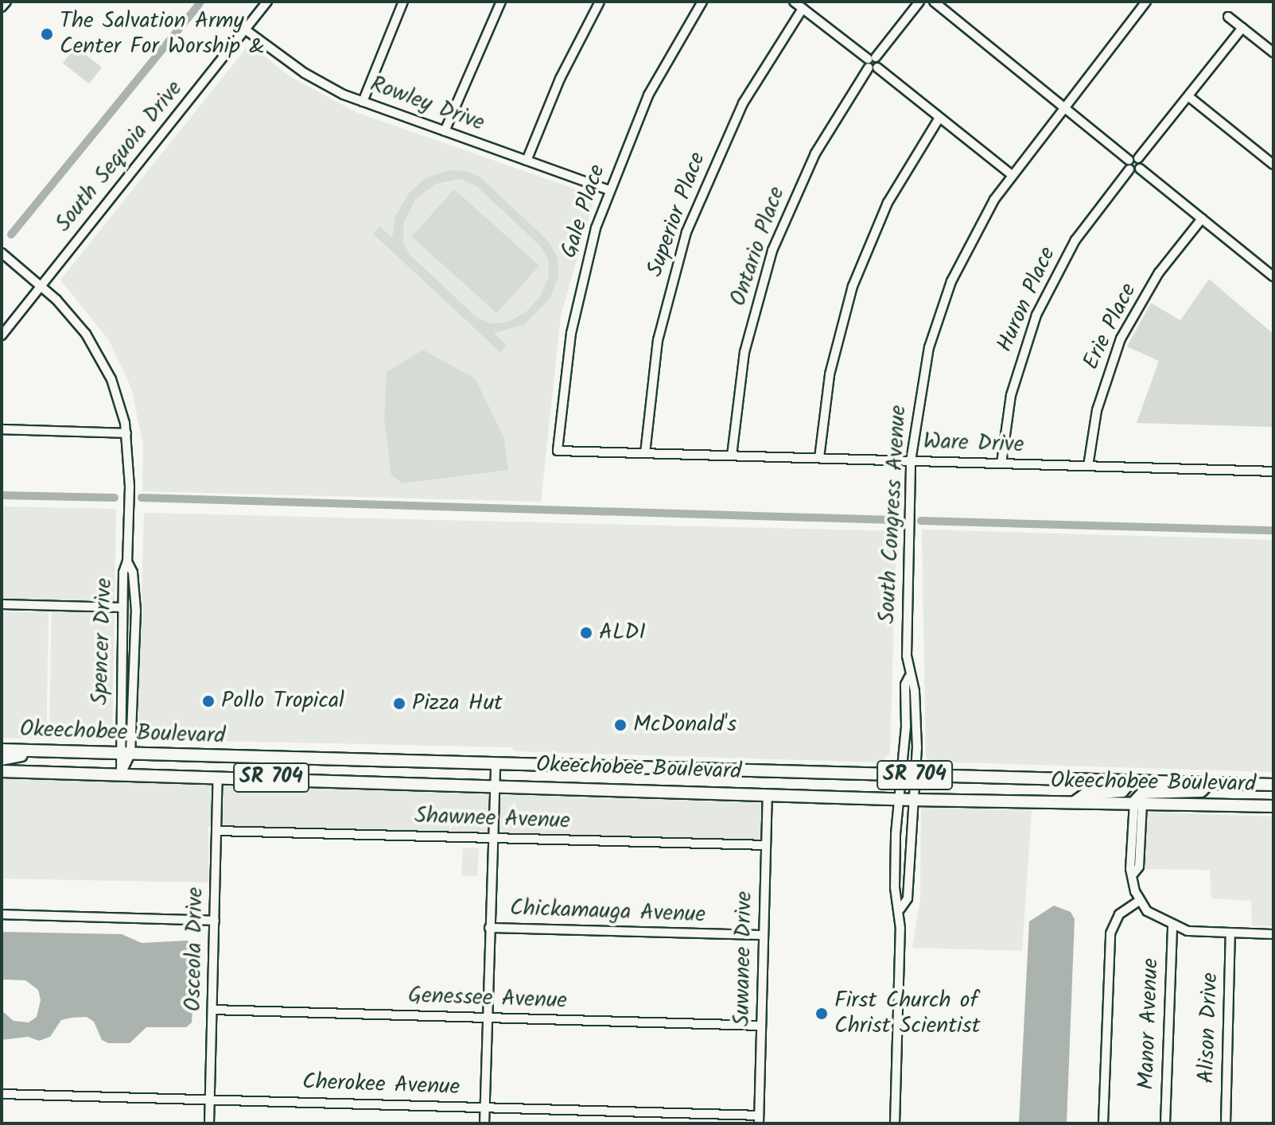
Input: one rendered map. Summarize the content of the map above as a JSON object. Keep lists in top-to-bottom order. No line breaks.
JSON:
{"streets":{"main road":["Okeechobee Boulevard","SR 704"],"street":["Rowley Drive","South Sequoia Drive","Gale Place","Superior Place","Ontario Place","Huron Place","Erie Place","Ware Drive","South Congress Avenue","Spencer Drive","Shawnee Avenue","Chickamauga Avenue","Osceola Drive","Suwanee Drive","Genessee Avenue","Manor Avenue","Alison Drive","Cherokee Avenue"]},"crossings":[["Rowley Drive","South Sequoia Drive"],["Rowley Drive","Gale Place"],["South Sequoia Drive","Spencer Drive"],["Gale Place","Ware Drive"],["Superior Place","Ware Drive"],["Ontario Place","Ware Drive"],["Huron Place","Ware Drive"],["Erie Place","Ware Drive"],["Ware Drive","South Congress Avenue"],["South Congress Avenue","Okeechobee Boulevard"],["Spencer Drive","Okeechobee Boulevard"],["Okeechobee Boulevard","Osceola Drive"],["Okeechobee Boulevard","Suwanee Drive"],["Shawnee Avenue","Osceola Drive"],["Shawnee Avenue","Suwanee Drive"],["Chickamauga Avenue","Suwanee Drive"],["Osceola Drive","Genessee Avenue"],["Osceola Drive","Cherokee Avenue"],["Suwanee Drive","Genessee Avenue"],["Suwanee Drive","Cherokee Avenue"]],"places":["The Salvation Army Center For Worship &","ALDI","Pollo Tropical","Pizza Hut","McDonald's","First Church of Christ Scientist"]}
